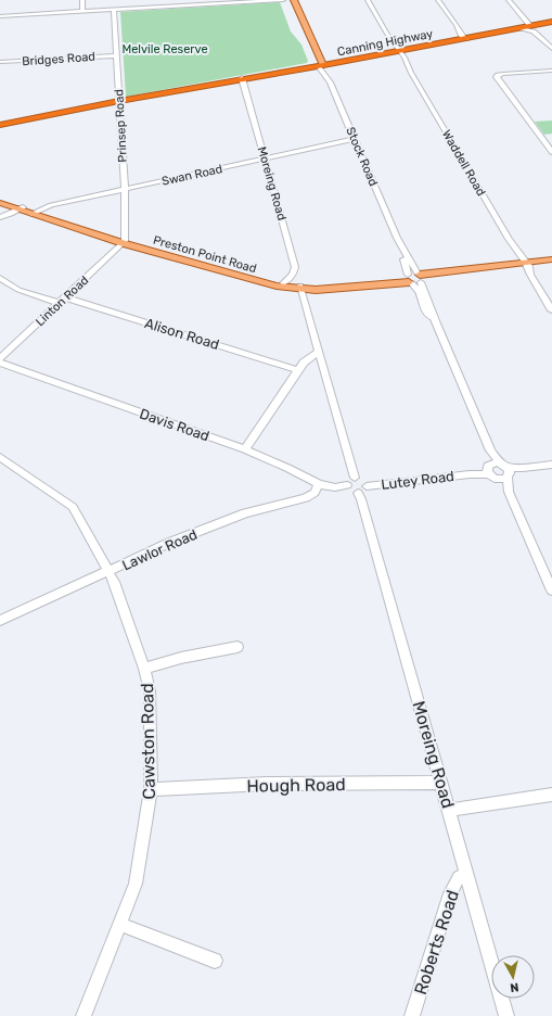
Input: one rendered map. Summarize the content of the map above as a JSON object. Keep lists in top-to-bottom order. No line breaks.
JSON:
{"streets":{"highway":["Canning Highway"],"main road":["Stock Road","Preston Point Road"],"street":["Bridges Road","Prinsep Road","Waddell Road","Swan Road","Moreing Road","Linton Road","Alison Road","Davis Road","Lutey Road","Lawlor Road","Cawston Road","Hough Road","Roberts Road"]},"crossings":[["Canning Highway","Prinsep Road"],["Canning Highway","Stock Road"],["Canning Highway","Waddell Road"],["Canning Highway","Moreing Road"],["Bridges Road","Prinsep Road"],["Prinsep Road","Swan Road"],["Prinsep Road","Preston Point Road"],["Prinsep Road","Linton Road"],["Stock Road","Swan Road"],["Stock Road","Preston Point Road"],["Stock Road","Lutey Road"],["Waddell Road","Preston Point Road"],["Swan Road","Moreing Road"],["Swan Road","Preston Point Road"],["Moreing Road","Preston Point Road"],["Moreing Road","Davis Road"],["Moreing Road","Lutey Road"],["Moreing Road","Hough Road"],["Moreing Road","Roberts Road"],["Preston Point Road","Linton Road"],["Linton Road","Alison Road"],["Davis Road","Lutey Road"],["Davis Road","Lawlor Road"],["Lawlor Road","Cawston Road"],["Cawston Road","Hough Road"]],"parks":["Melvile Reserve"],"north":"bottom"}
